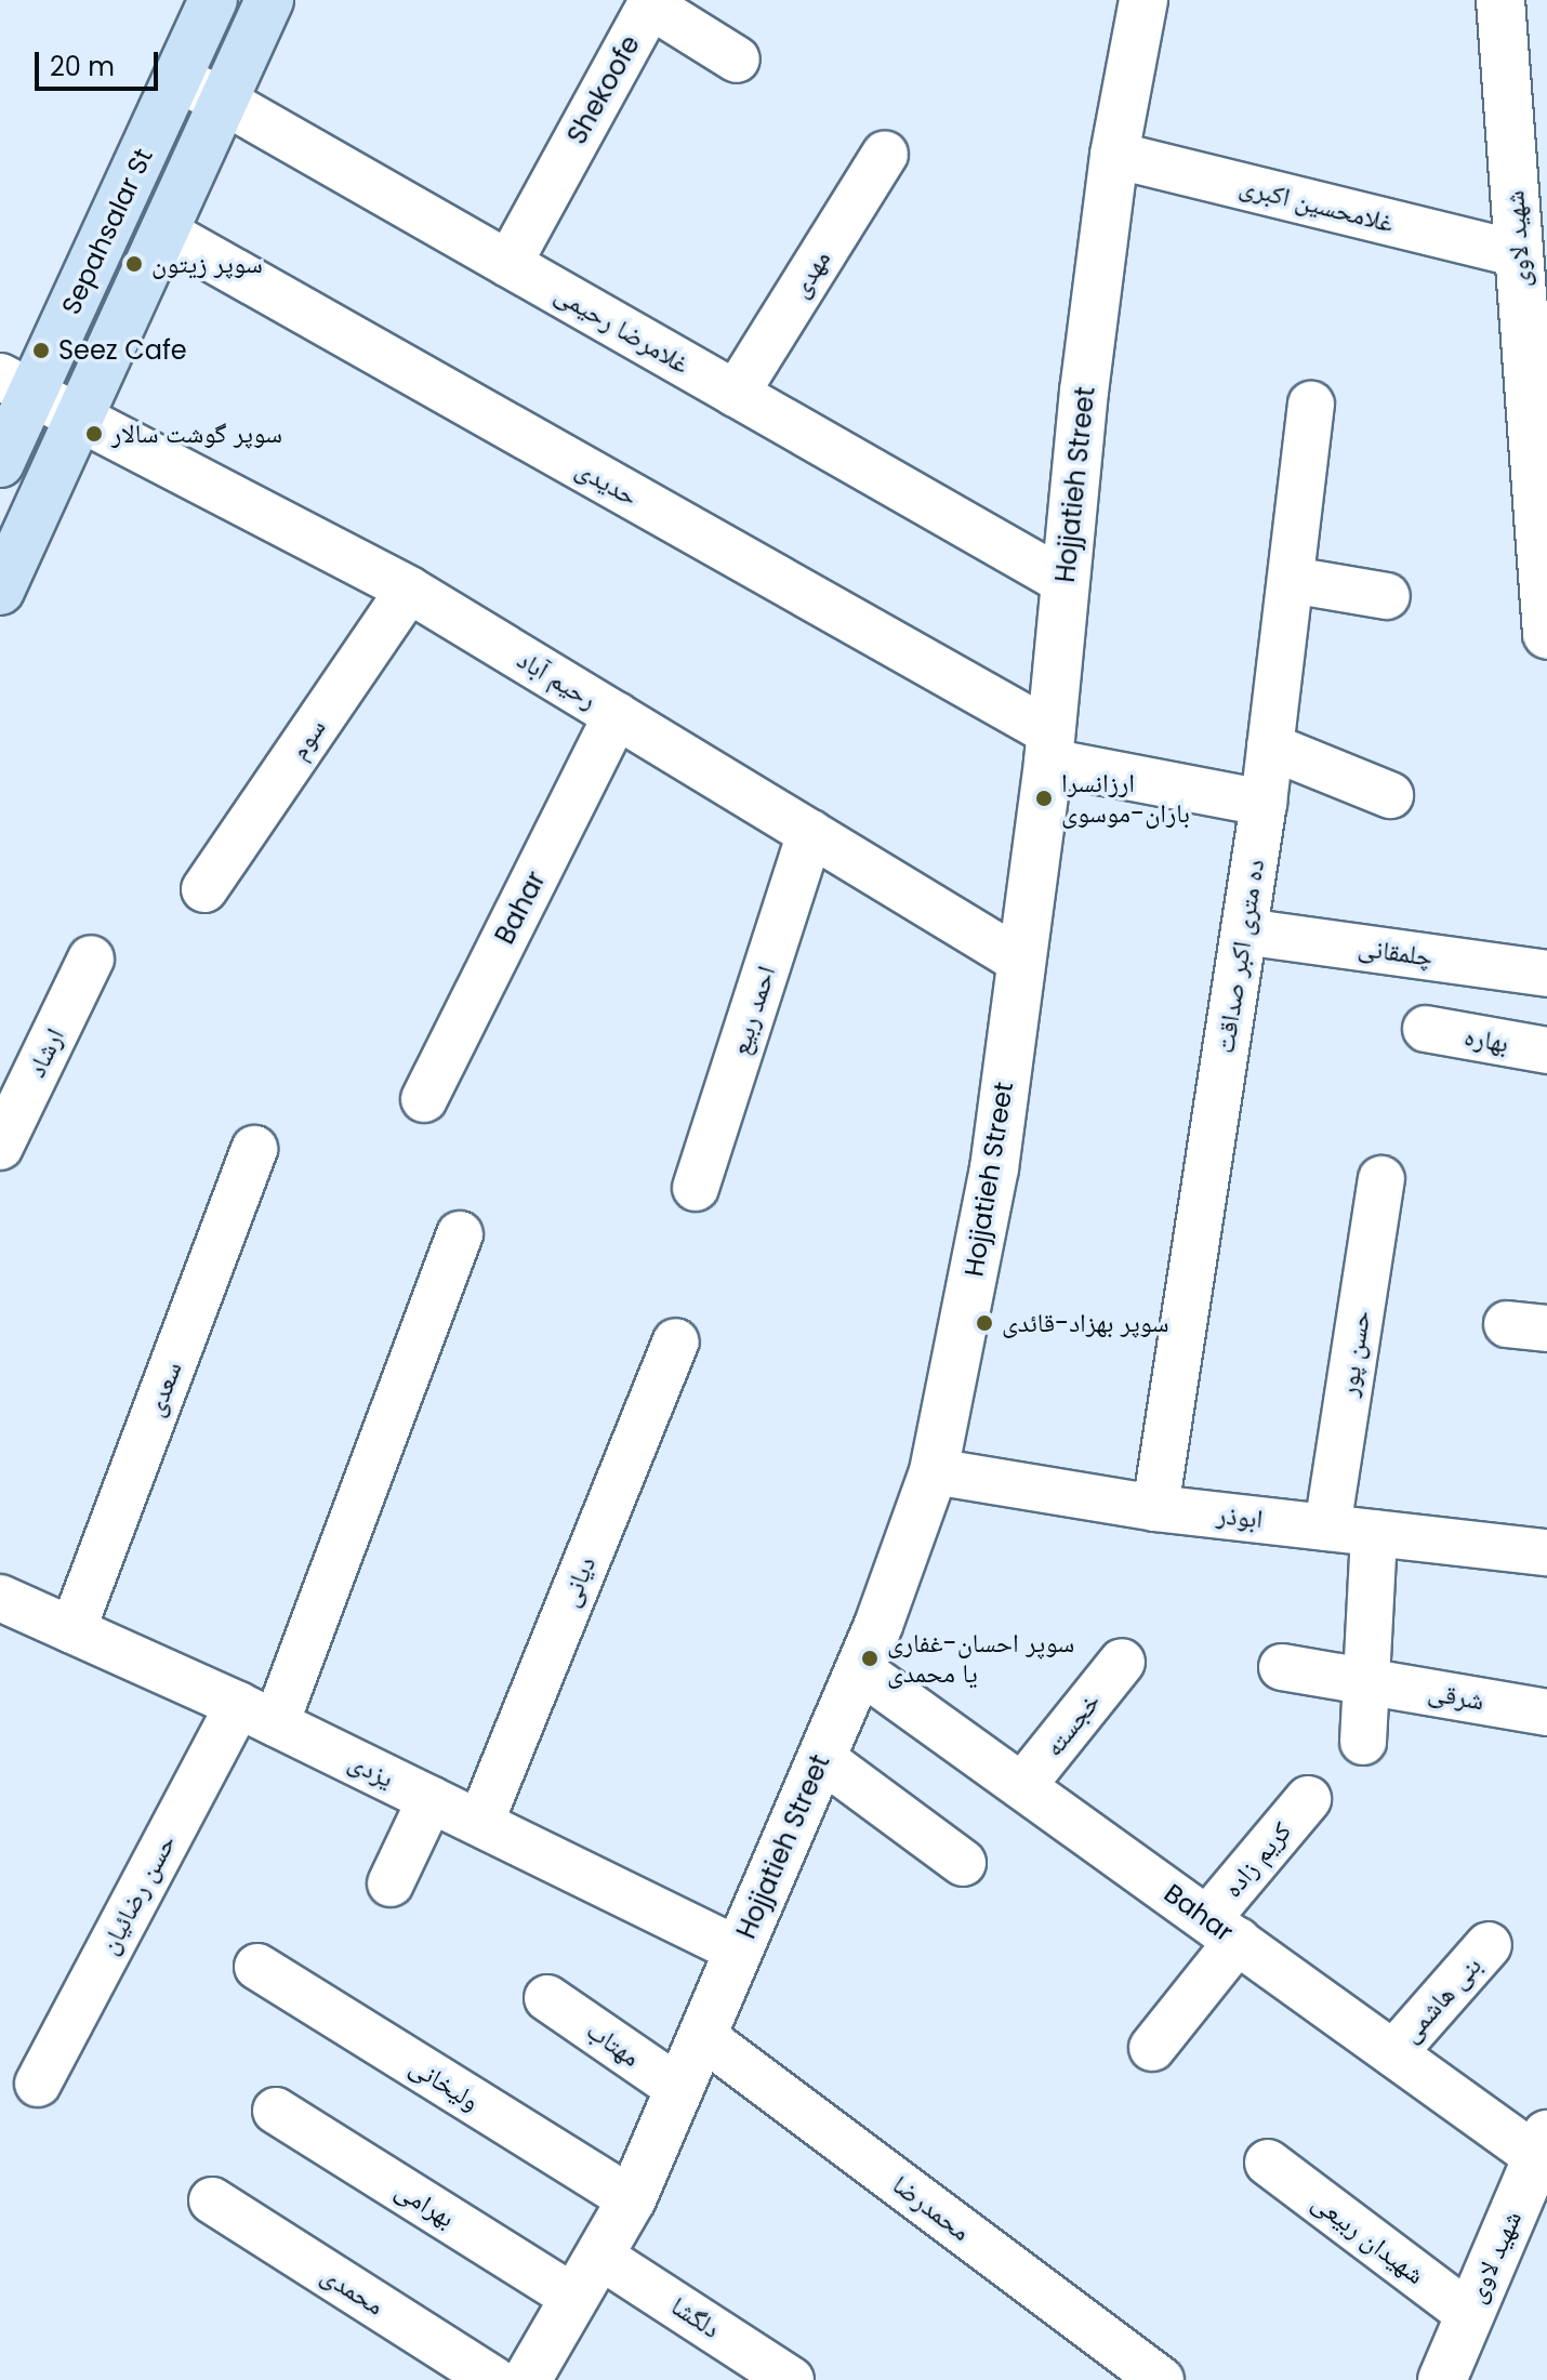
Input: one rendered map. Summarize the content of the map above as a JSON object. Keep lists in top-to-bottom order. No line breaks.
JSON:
{"streets":{"main road":["Sepahsalar St"],"street":["Shekoofe","غلامحسین اکبری","شهید لاوی","مهدی","غلامرضا رحیمی","حدیدی","Hojjatieh Street","رحیم آباد","سوم","Bahar","چلمقانی","ده متری اکبر صداقت","احمد ربیع","بهاره","ارشاد","حسن پور","سعدی","ابوذر","دیانی","شرقی","خجسته","یزدی","کریم زاده","حسن رضائیان","بنی هاشمی","مهتاب","ولیخانی","بهرامی","محمدرضا","شهیدان ربیعی","محمدی","دلگشا"]},"crossings":[["Shekoofe","غلامرضا رحیمی"],["غلامحسین اکبری","شهید لاوی"],["غلامحسین اکبری","Hojjatieh Street"],["Sepahsalar St","غلامرضا رحیمی"],["Sepahsalar St","حدیدی"],["Sepahsalar St","رحیم آباد"],["شهید لاوی","Bahar"],["شهید لاوی","شهیدان ربیعی"],["مهدی","غلامرضا رحیمی"],["غلامرضا رحیمی","Hojjatieh Street"],["حدیدی","Hojjatieh Street"],["حدیدی","ده متری اکبر صداقت"],["Hojjatieh Street","رحیم آباد"],["Hojjatieh Street","Bahar"],["Hojjatieh Street","ابوذر"],["Hojjatieh Street","یزدی"],["Hojjatieh Street","مهتاب"],["Hojjatieh Street","ولیخانی"],["Hojjatieh Street","بهرامی"],["Hojjatieh Street","محمدرضا"],["Hojjatieh Street","دلگشا"],["رحیم آباد","سوم"],["رحیم آباد","Bahar"],["رحیم آباد","احمد ربیع"],["Bahar","خجسته"],["Bahar","کریم زاده"],["Bahar","بنی هاشمی"],["چلمقانی","ده متری اکبر صداقت"],["ده متری اکبر صداقت","ابوذر"],["حسن پور","ابوذر"],["سعدی","یزدی"],["دیانی","یزدی"],["یزدی","حسن رضائیان"]],"places":["سوپر زیتون","Seez Cafe","سوپر گوشت سالار","ارزانسرا باران-موسوی","سوپر بهزاد-قائدی","سوپر احسان-غفاری یا محمدی"],"scale_bar":"20 m"}
